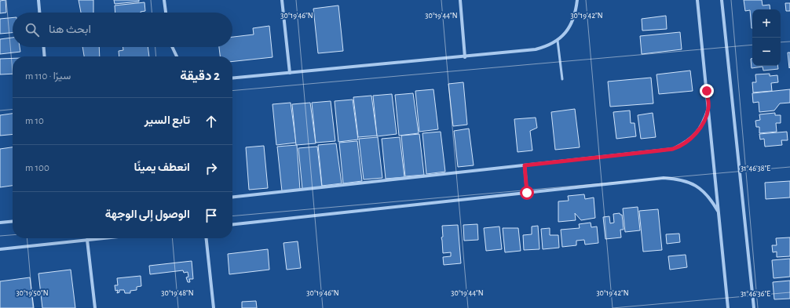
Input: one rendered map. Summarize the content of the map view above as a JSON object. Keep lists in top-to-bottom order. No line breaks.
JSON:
{"page":{"map_buttons":["+","−"],"search":"ابحث هنا","heading":["2 دقيقة","سيرًا · 110 m"],"list":[["تابع السير","10 m"],["انعطف يمينًا","100 m"],"الوصول إلى الوجهة"]},"coordinates":["30°19'46\"N","30°19'44\"N","30°19'42\"N","31°46'38\"E","30°19'50\"N","30°19'48\"N","31°46'36\"E"]}
